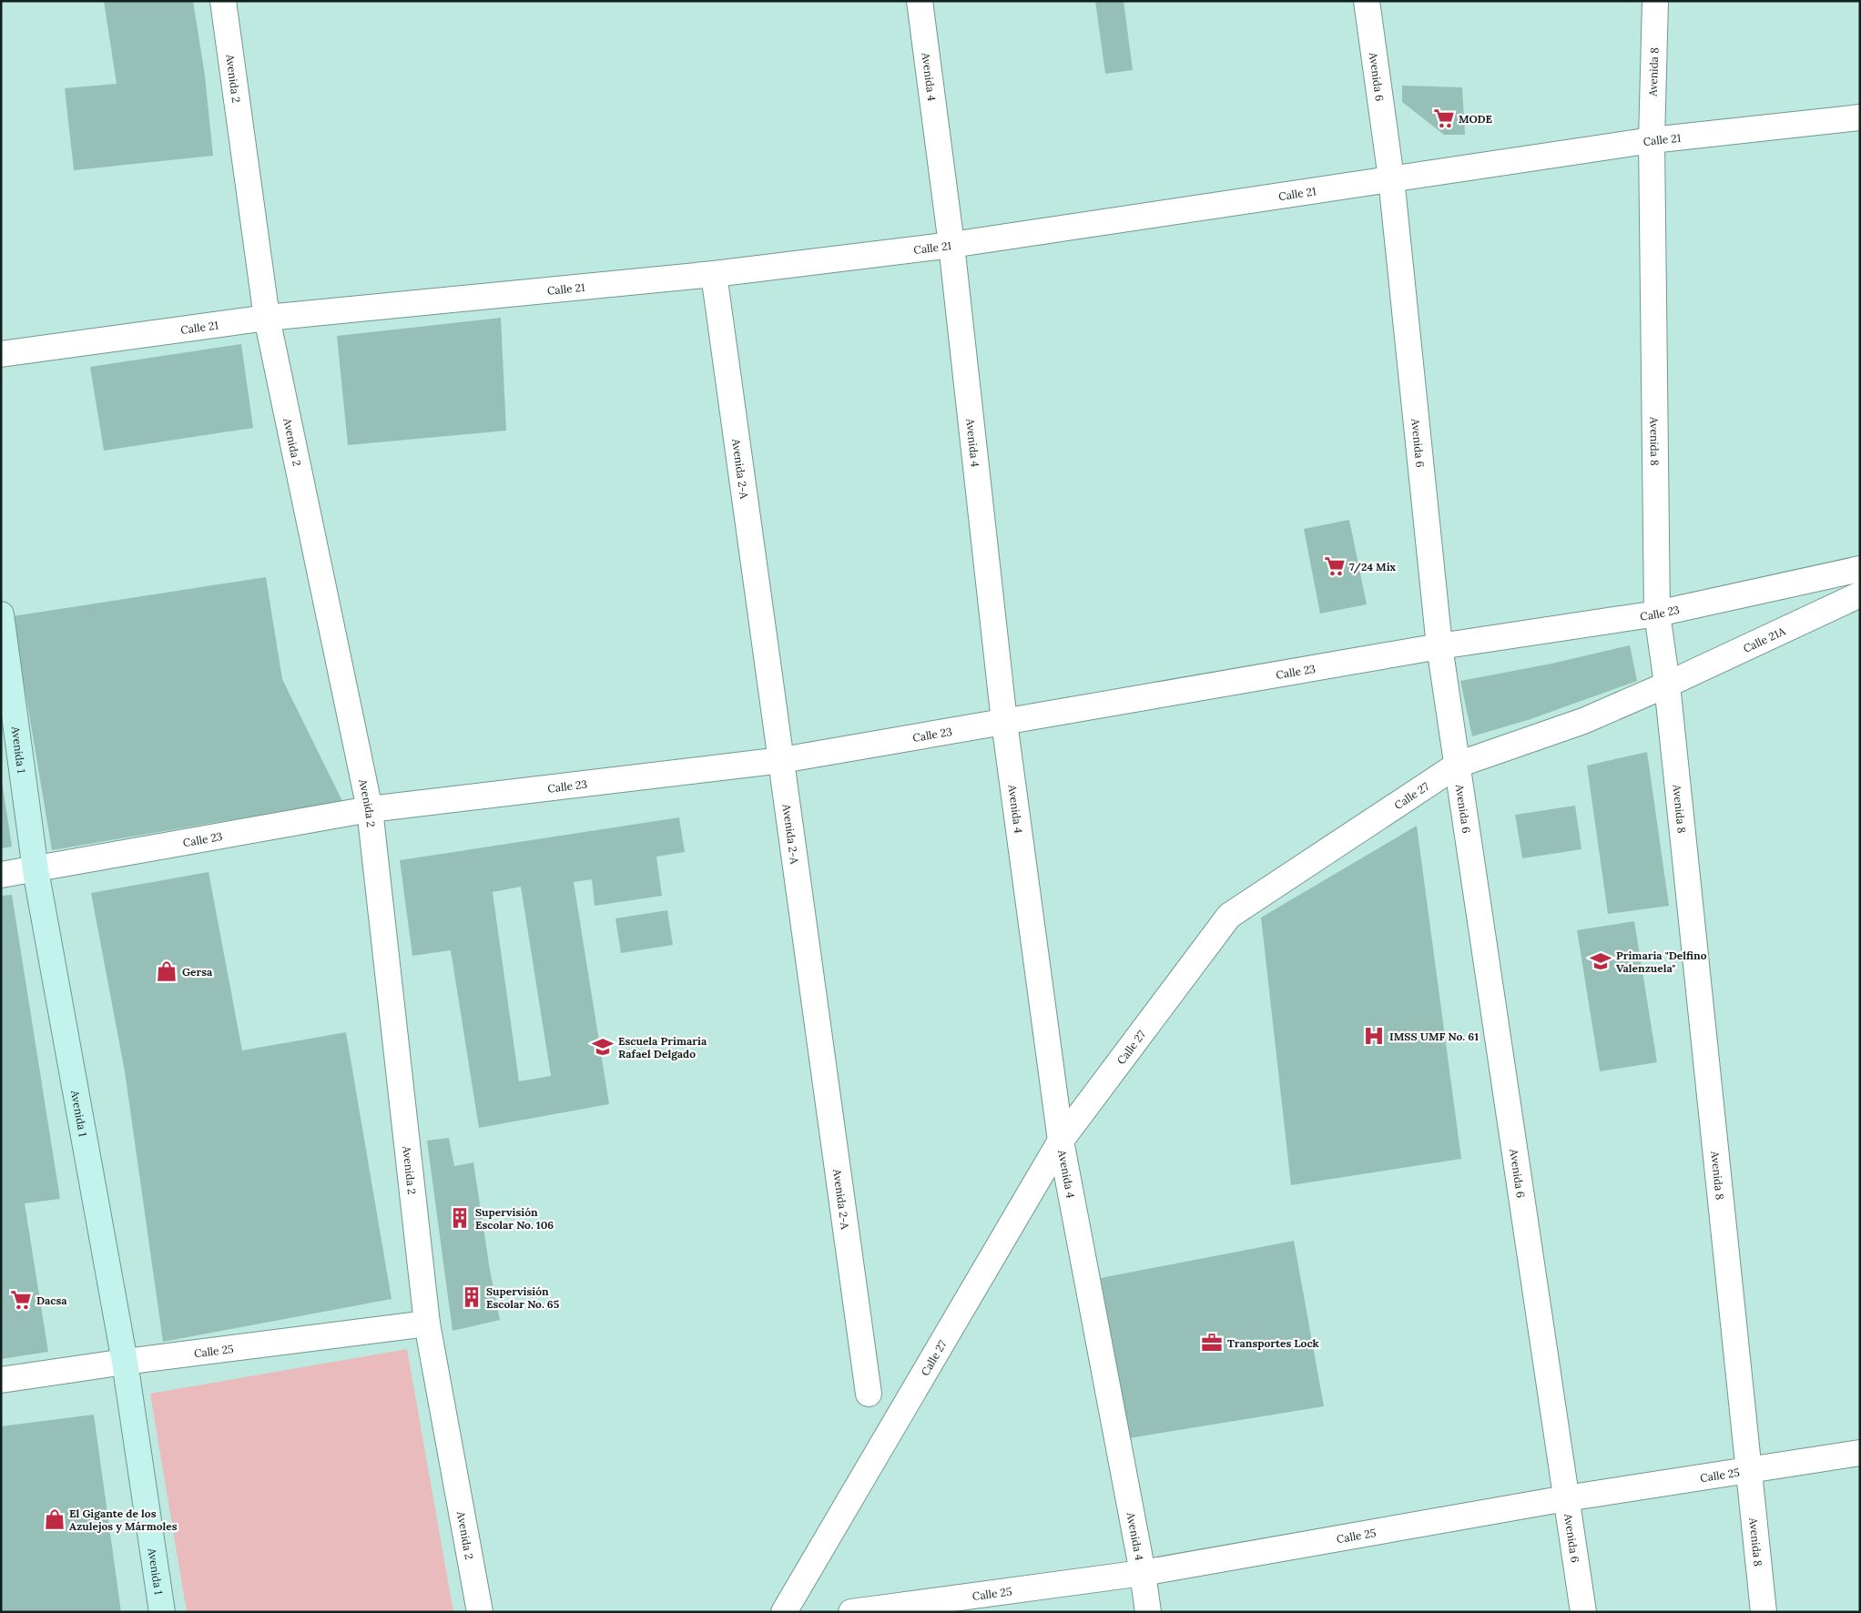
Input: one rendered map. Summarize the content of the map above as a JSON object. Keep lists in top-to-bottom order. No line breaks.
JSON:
{"streets":{"main road":["Avenida 1"],"street":["Avenida 8","Avenida 6","Avenida 4","Avenida 2","Calle 21","Avenida 2-A","Calle 23","Calle 21A","Calle 27","Calle 25"]},"crossings":[["Avenida 8","Calle 21"],["Avenida 8","Calle 23"],["Avenida 8","Calle 21A"],["Avenida 8","Calle 27"],["Avenida 8","Calle 25"],["Avenida 6","Calle 21"],["Avenida 6","Calle 23"],["Avenida 6","Calle 27"],["Avenida 6","Calle 25"],["Avenida 4","Calle 21"],["Avenida 4","Calle 23"],["Avenida 4","Calle 27"],["Avenida 4","Calle 25"],["Avenida 2","Calle 21"],["Avenida 2","Calle 23"],["Avenida 2","Calle 25"],["Calle 21","Avenida 2-A"],["Avenida 2-A","Calle 23"],["Calle 23","Avenida 1"],["Calle 21A","Calle 27"],["Avenida 1","Calle 25"]],"places":{"supermarket":["MODE","7/24 Mix","Dacsa"],"school or university":["Primaria \"Delfino Valenzuela\"","Escuela Primaria Rafael Delgado"],"shop":["Gersa","El Gigante de los Azulejos y Mármoles"],"hospital":["IMSS UMF No. 61"],"building":["Supervisión Escolar No. 106","Supervisión Escolar No. 65"],"office":["Transportes Lock"]}}
